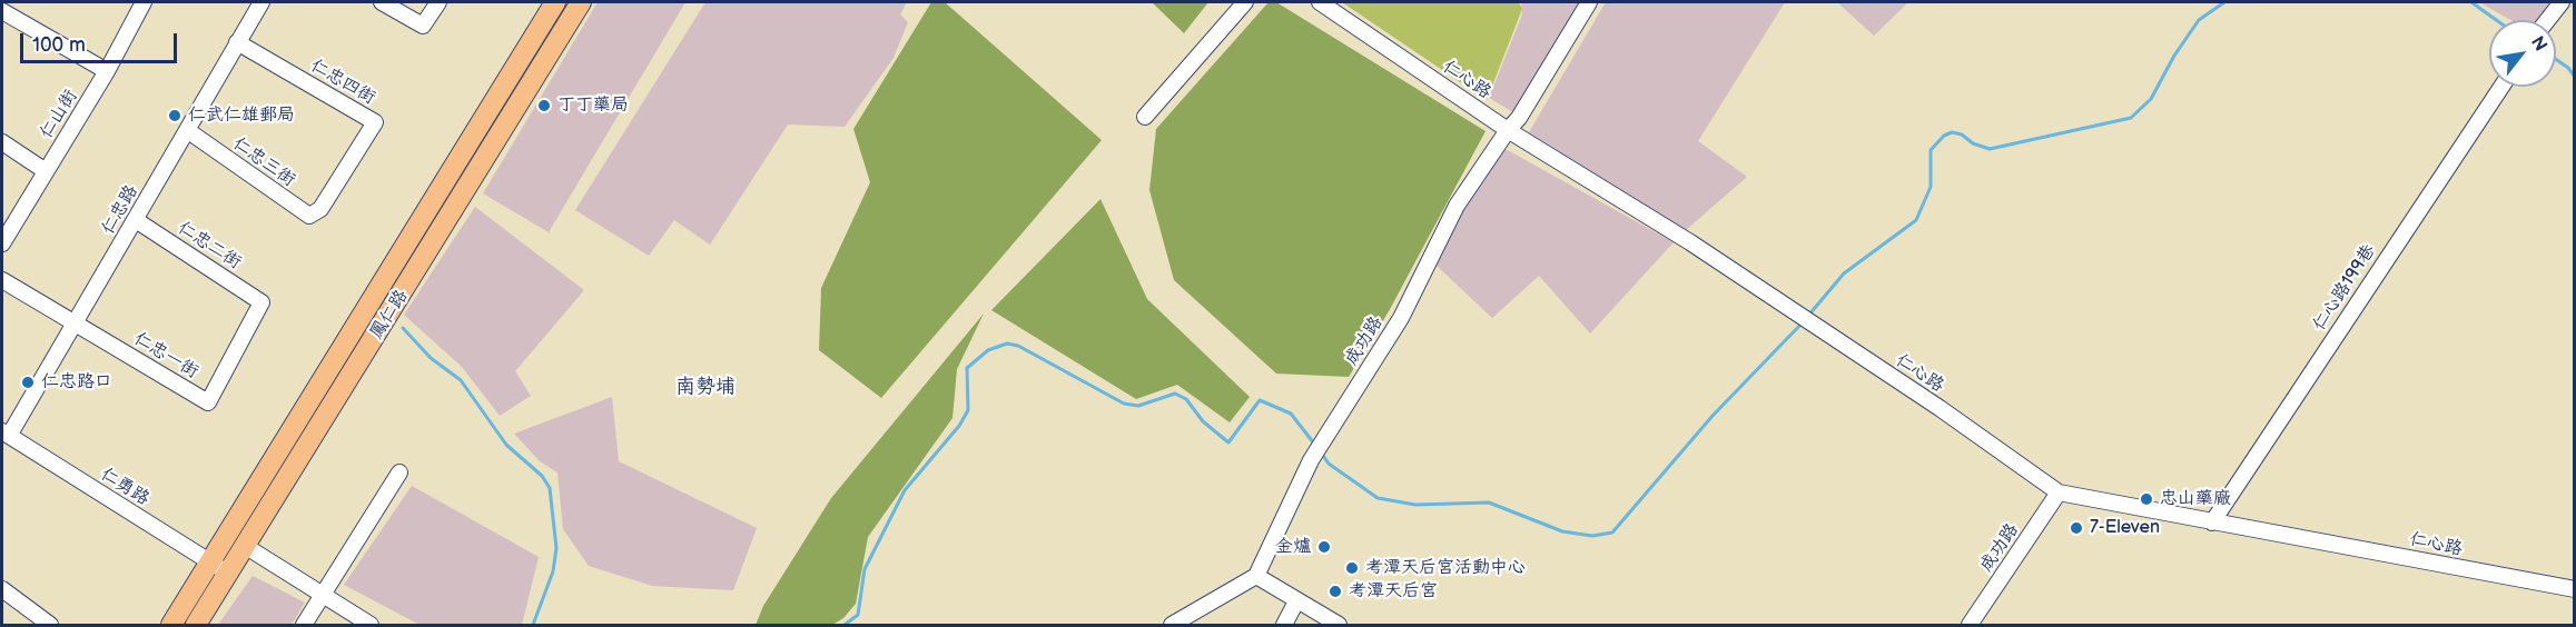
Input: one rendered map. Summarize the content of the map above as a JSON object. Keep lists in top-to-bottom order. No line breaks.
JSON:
{"streets":{"main road":["鳳仁路"],"street":["仁心路","仁忠四街","仁山街","仁忠三街","仁忠路","仁忠二街","仁心路199巷","成功路","仁忠一街","仁勇路"]},"crossings":[["仁心路","仁心路199巷"],["仁心路","成功路"],["仁忠四街","仁忠三街"],["仁忠四街","仁忠路"],["仁忠三街","仁忠路"],["仁忠路","仁忠二街"],["仁忠路","仁忠一街"],["仁忠路","仁勇路"],["仁忠二街","仁忠一街"],["鳳仁路","仁勇路"]],"districts":["南勢埔"],"places":["丁丁藥局","仁武仁雄郵局","仁忠路口","忠山藥廠","7-Eleven","金爐","考潭天后宮活動中心","考潭天后宮"],"scale_bar":"100 m","north":"top right"}
